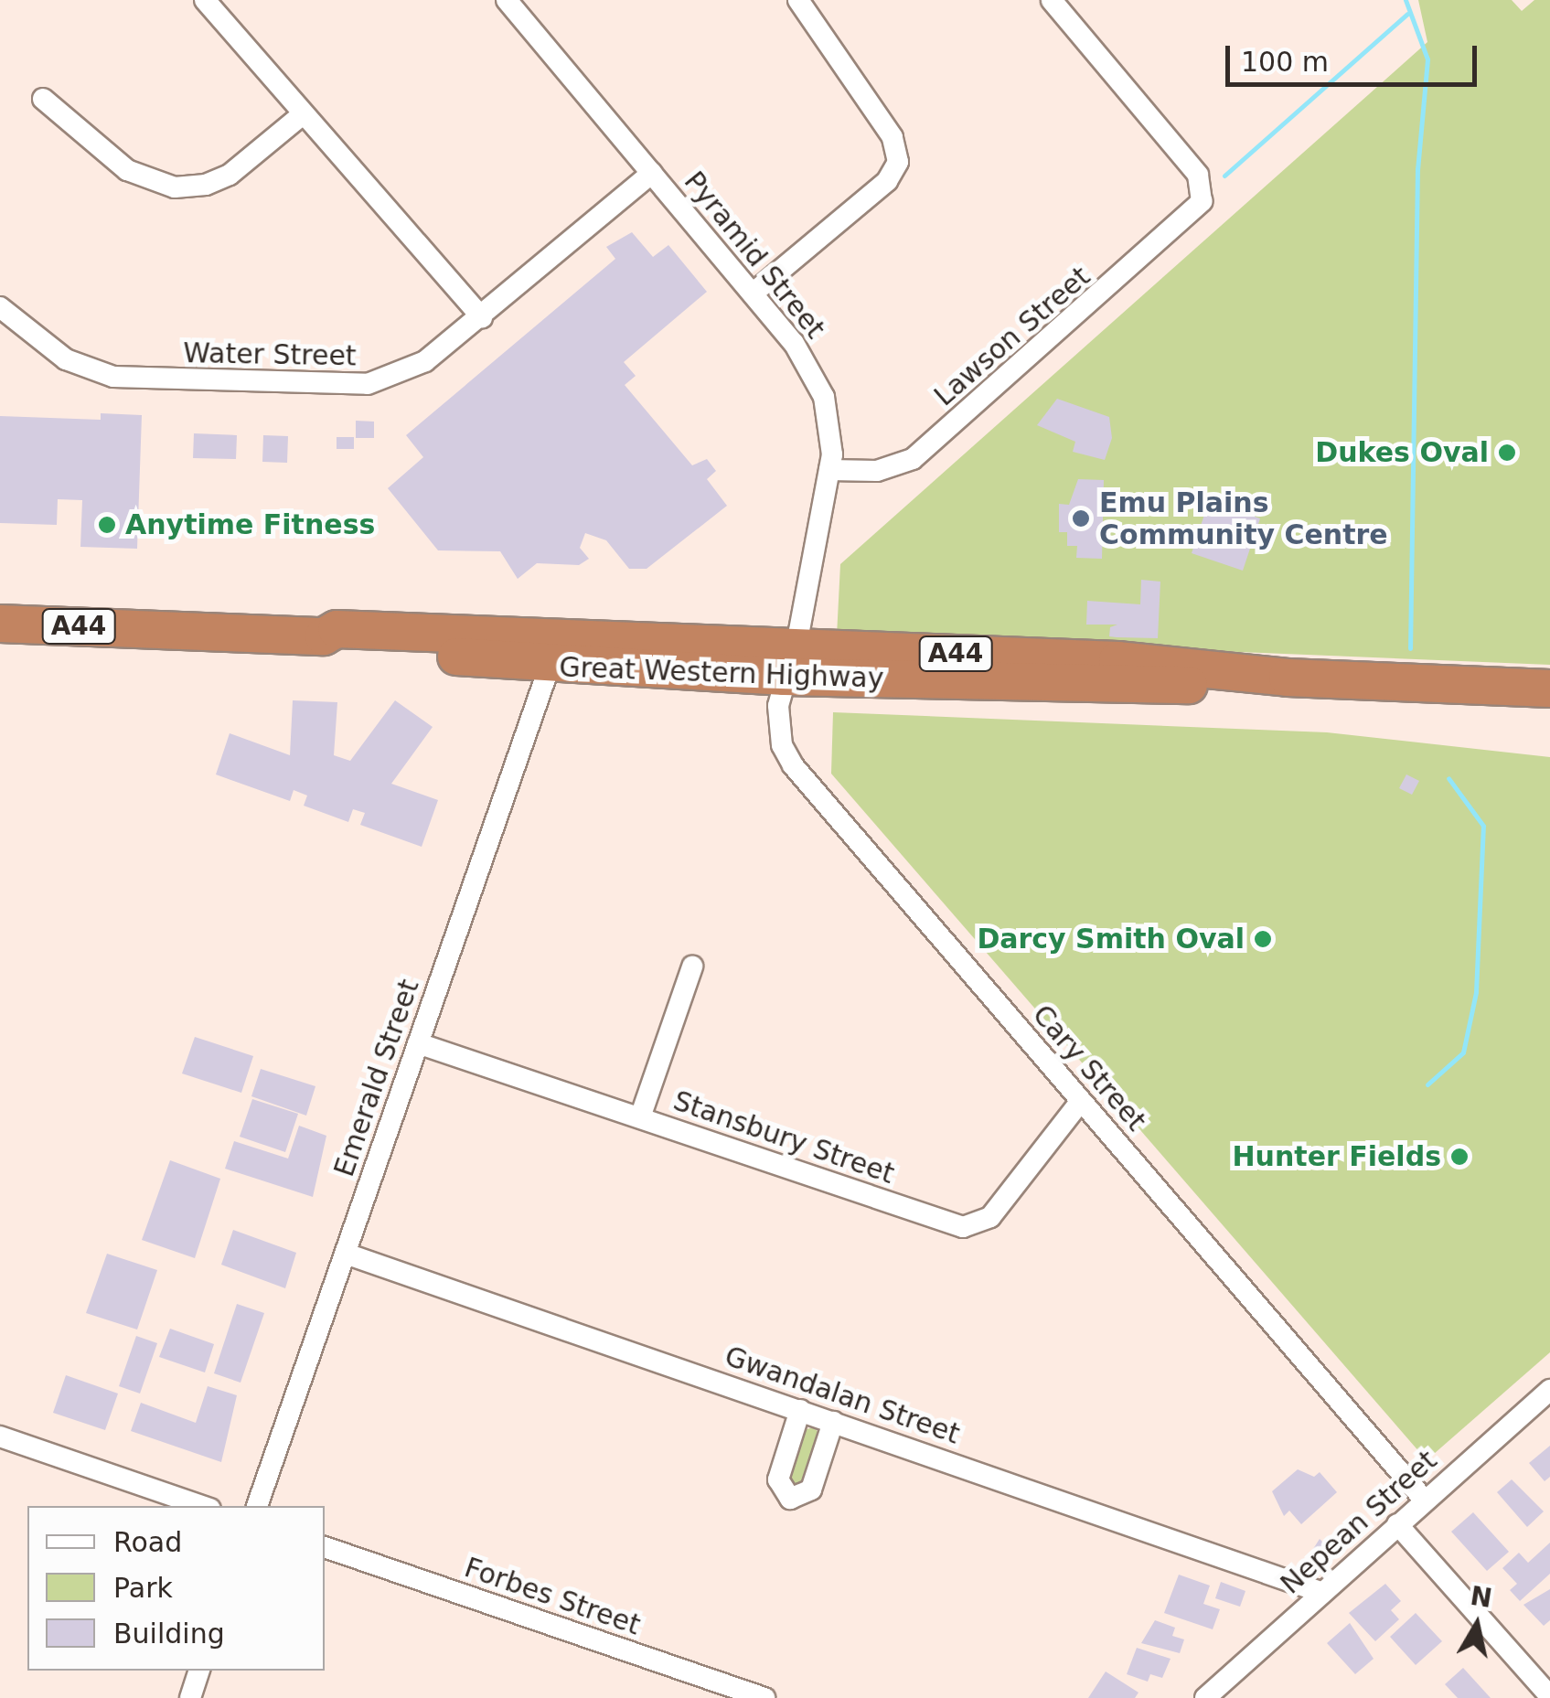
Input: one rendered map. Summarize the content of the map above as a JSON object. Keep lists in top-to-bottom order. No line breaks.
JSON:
{"streets":{"highway":["A44","Great Western Highway"],"street":["Pyramid Street","Lawson Street","Water Street","Cary Street","Emerald Street","Stansbury Street","Gwandalan Street","Nepean Street","Forbes Street"]},"crossings":[["Pyramid Street","Lawson Street"],["Pyramid Street","Water Street"],["Pyramid Street","Great Western Highway"],["Pyramid Street","Cary Street"],["Great Western Highway","Cary Street"],["Great Western Highway","Emerald Street"],["Cary Street","Stansbury Street"],["Cary Street","Nepean Street"],["Emerald Street","Stansbury Street"],["Emerald Street","Gwandalan Street"],["Gwandalan Street","Nepean Street"]],"places":["Dukes Oval","Emu Plains Community Centre","Anytime Fitness","Darcy Smith Oval","Hunter Fields"],"legend":["Road","Park","Building"],"scale_bar":"100 m","north":"top"}
